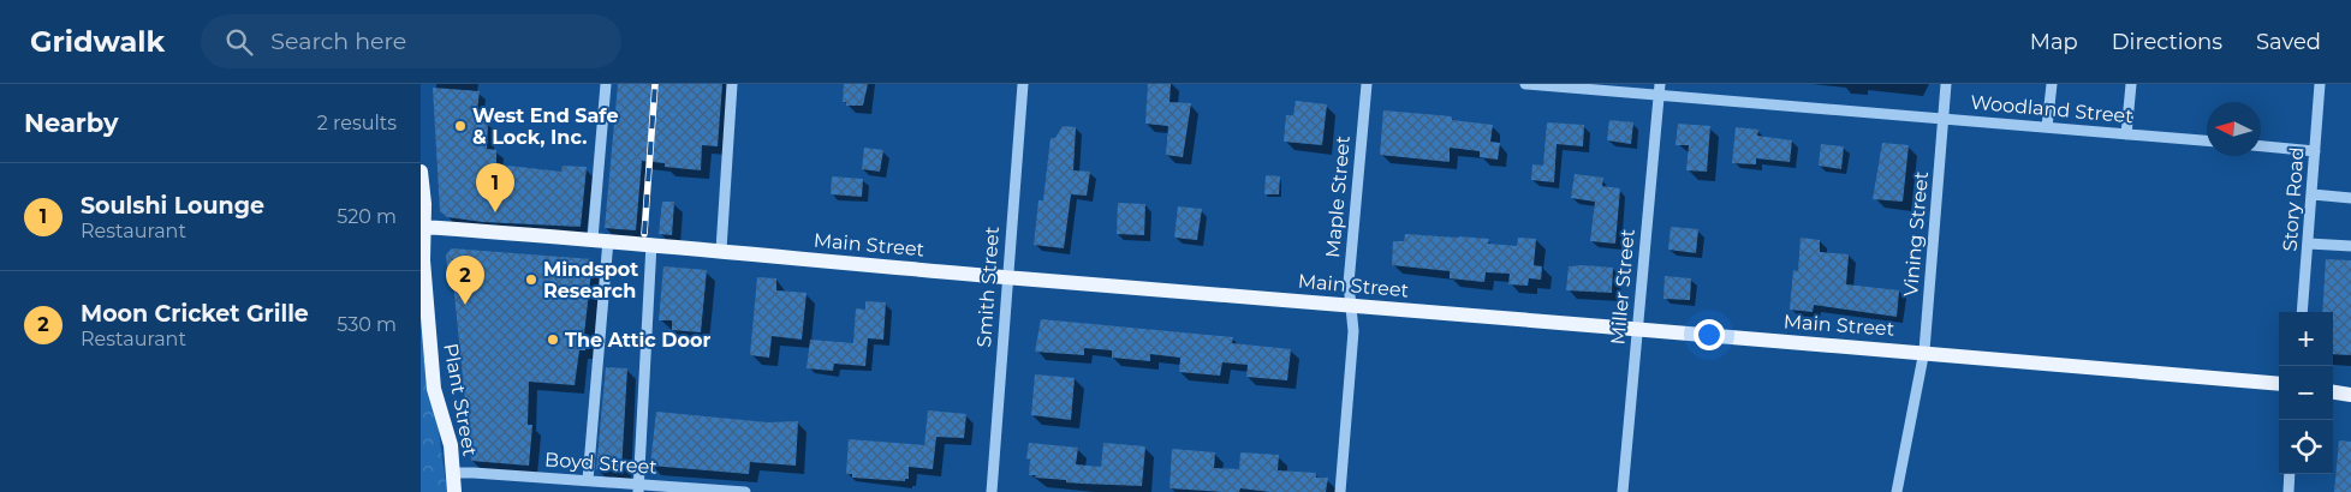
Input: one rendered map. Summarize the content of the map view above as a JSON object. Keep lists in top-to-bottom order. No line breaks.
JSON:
{"streets":{"main road":["Main Street","Plant Street"],"street":["Woodland Street","Maple Street","Story Road","Vining Street","Smith Street","Miller Street","Boyd Street"]},"crossings":[["Woodland Street","Vining Street"],["Woodland Street","Miller Street"],["Maple Street","Main Street"],["Vining Street","Main Street"],["Main Street","Smith Street"],["Main Street","Miller Street"],["Main Street","Plant Street"],["Plant Street","Boyd Street"]],"places":["West End Safe & Lock, Inc.","Mindspot Research","The Attic Door"],"north":"left","page":{"header":"Gridwalk","search":"Search here","nav":["Map","Directions","Saved"],"heading":["Nearby","2 results"],"list":[{"mark":"1","name":"Soulshi Lounge","note":"Restaurant","value":"520 m"},{"mark":"2","name":"Moon Cricket Grille","note":"Restaurant","value":"530 m"}],"pins":["1","2"],"map_buttons":["+","−"]}}
